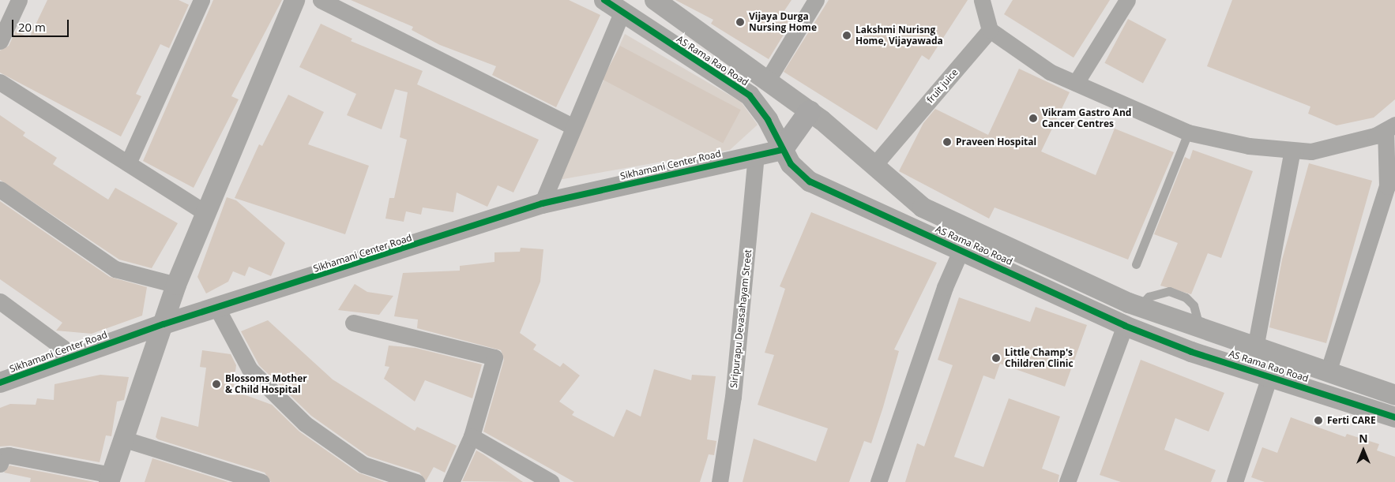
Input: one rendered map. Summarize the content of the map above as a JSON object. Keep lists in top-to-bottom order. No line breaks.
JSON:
{"streets":{"street":["AS Rama Rao Road","fruit juice","Sikhamani Center Road","Siripurapu Devasahayam Street"]},"crossings":[["AS Rama Rao Road","fruit juice"],["AS Rama Rao Road","Sikhamani Center Road"],["Sikhamani Center Road","Siripurapu Devasahayam Street"]],"places":["Vijaya Durga Nursing Home","Lakshmi Nurisng Home, Vijayawada","Vikram Gastro And Cancer Centres","Praveen Hospital","Little Champ's Children Clinic","Blossoms Mother & Child Hospital","Ferti CARE"],"scale_bar":"20 m","north":"top"}
